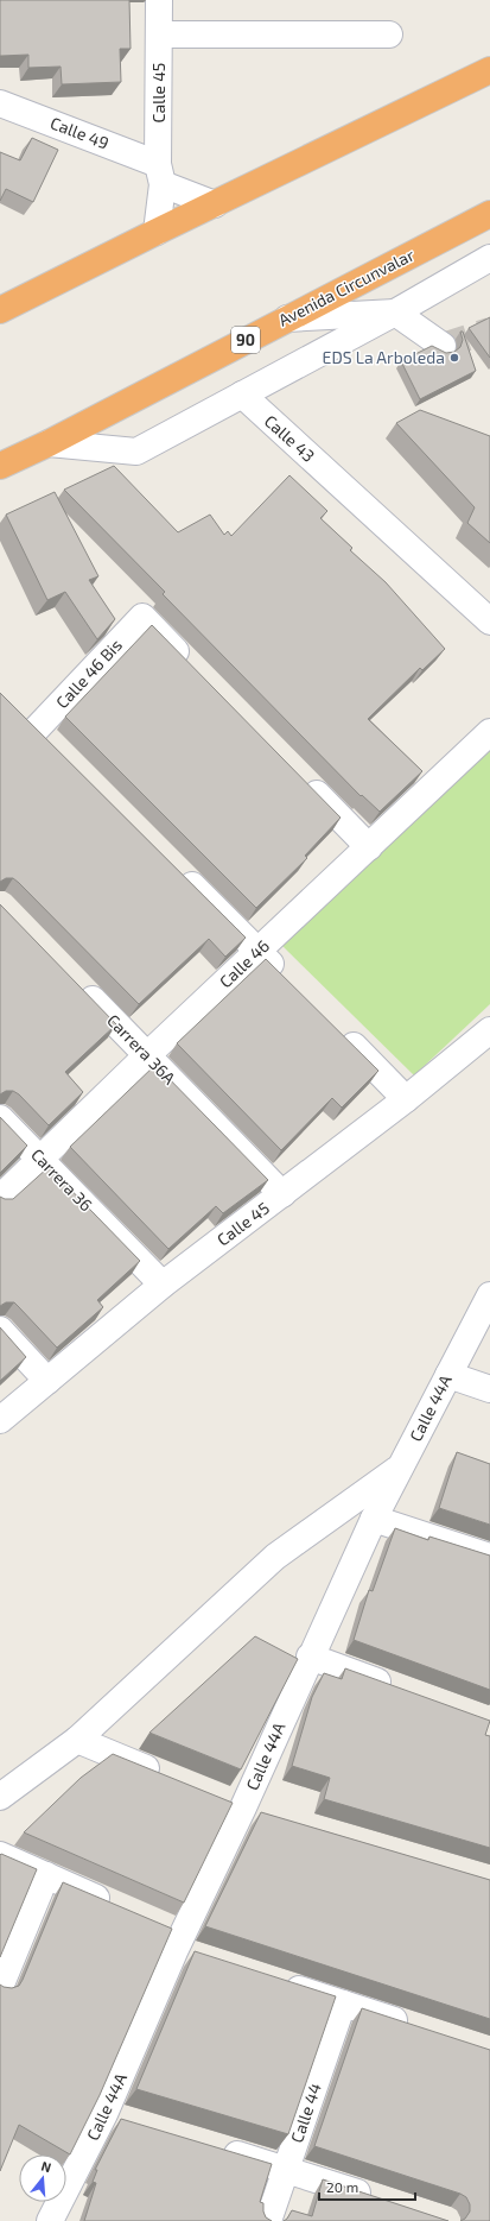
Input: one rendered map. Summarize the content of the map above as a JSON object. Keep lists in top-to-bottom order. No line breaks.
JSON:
{"streets":{"highway":["Avenida Circunvalar","90"],"street":["Calle 45","Calle 49","Calle 43","Calle 46 Bis","Calle 46","Carrera 36A","Carrera 36","Calle 44A","Calle 44"]},"crossings":[["Calle 45","Calle 49"],["Calle 45","Carrera 36A"],["Calle 45","Carrera 36"],["Calle 46","Carrera 36A"],["Calle 46","Carrera 36"]],"places":["EDS La Arboleda"],"scale_bar":"20 m","north":"top"}
